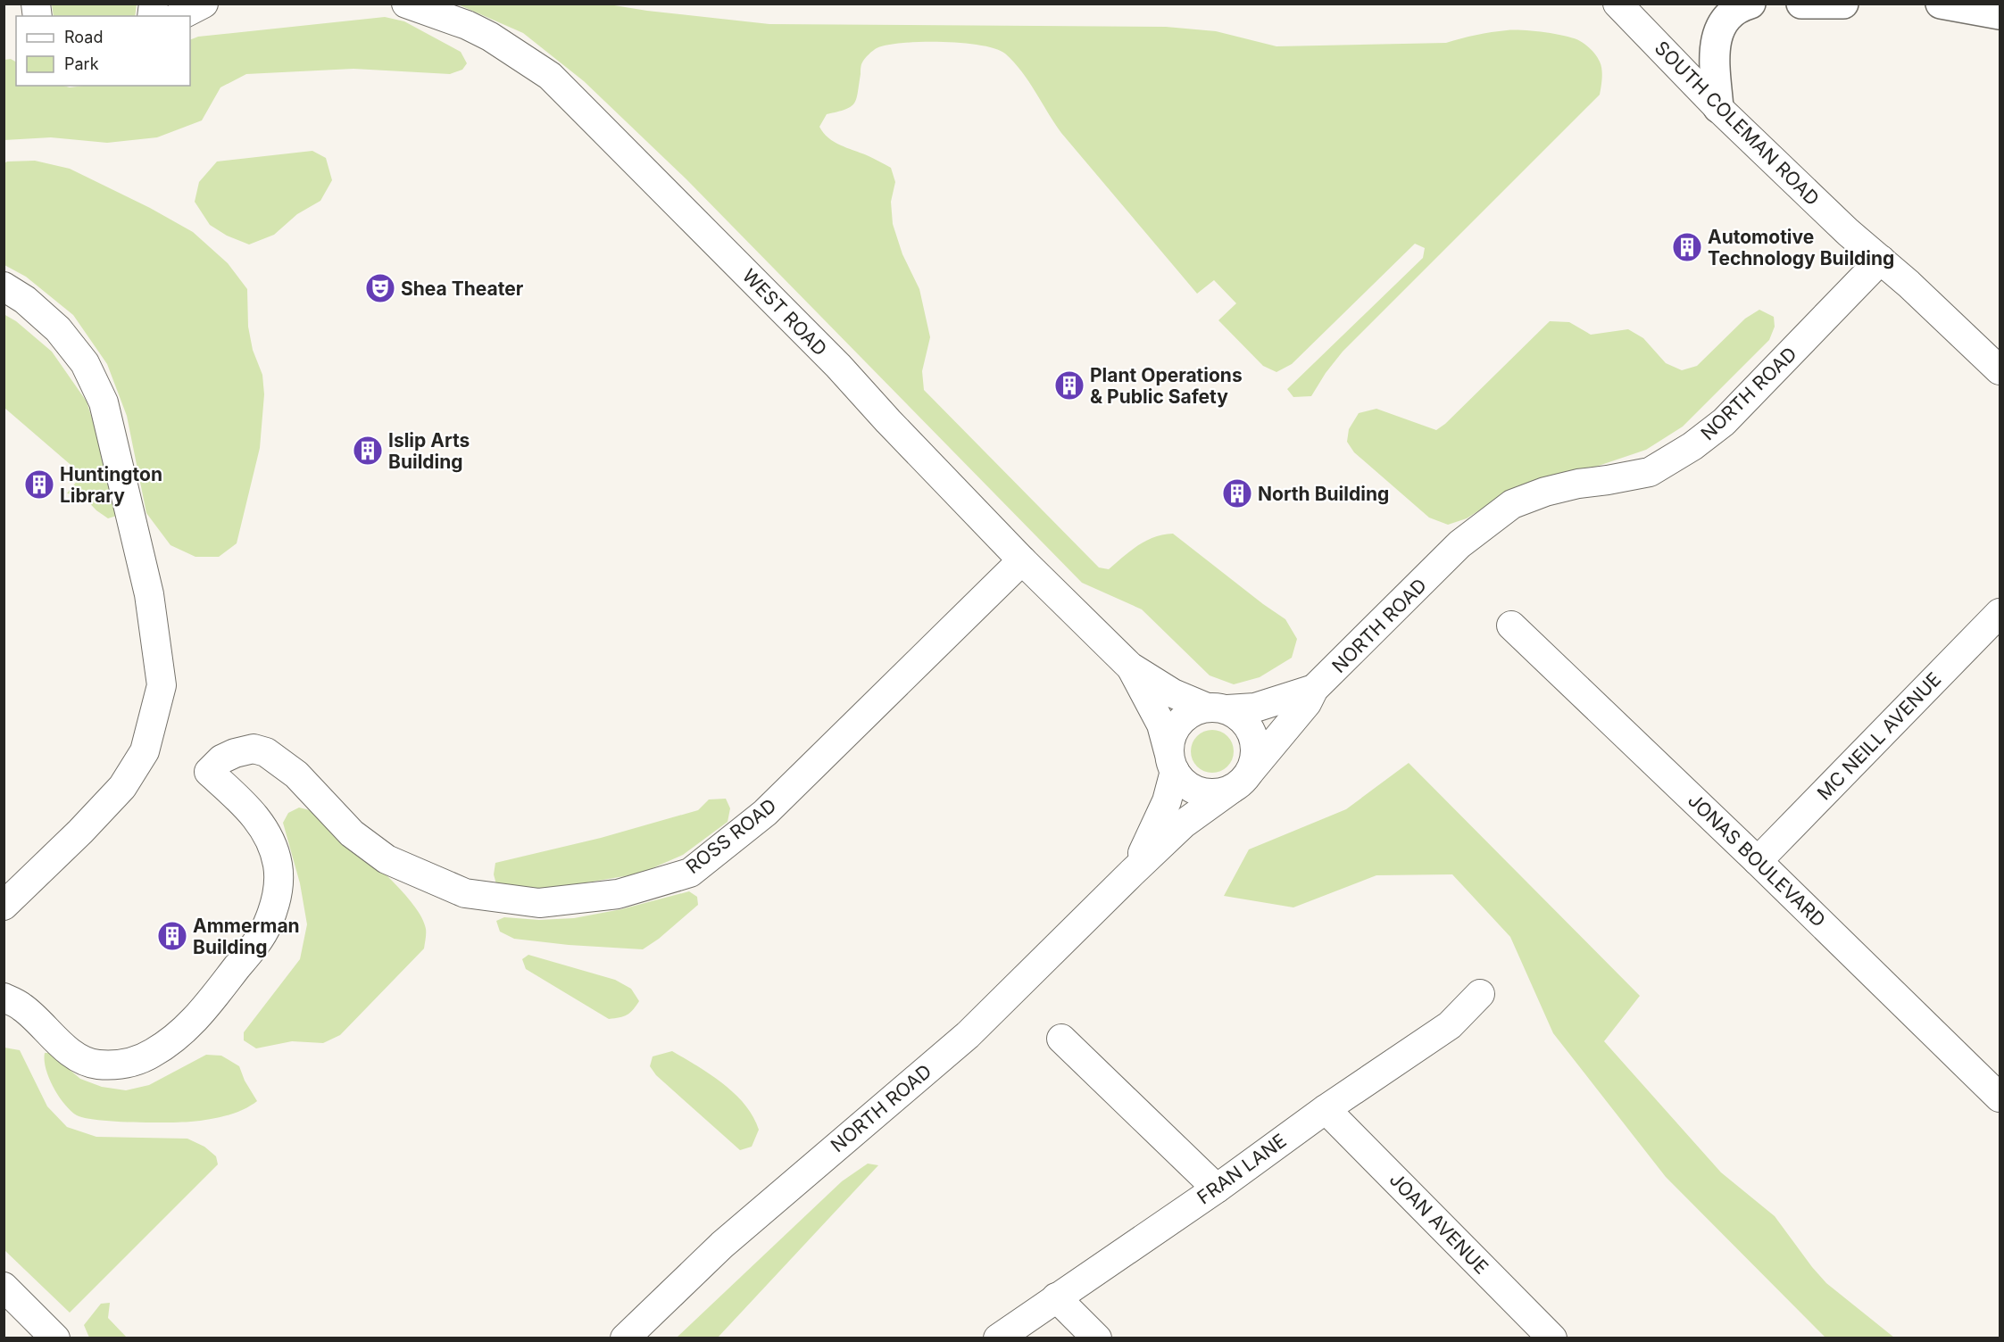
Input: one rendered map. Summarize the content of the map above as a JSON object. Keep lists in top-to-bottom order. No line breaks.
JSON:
{"streets":{"street":["SOUTH COLEMAN ROAD","WEST ROAD","NORTH ROAD","MC NEILL AVENUE","ROSS ROAD","JONAS BOULEVARD","FRAN LANE","JOAN AVENUE"]},"crossings":[["SOUTH COLEMAN ROAD","NORTH ROAD"],["WEST ROAD","NORTH ROAD"],["WEST ROAD","ROSS ROAD"],["MC NEILL AVENUE","JONAS BOULEVARD"],["FRAN LANE","JOAN AVENUE"]],"places":{"building":["Automotive Technology Building","Plant Operations & Public Safety","Islip Arts Building","Huntington Library","North Building","Ammerman Building"],"theatre":["Shea Theater"]},"legend":["Road","Park"]}
